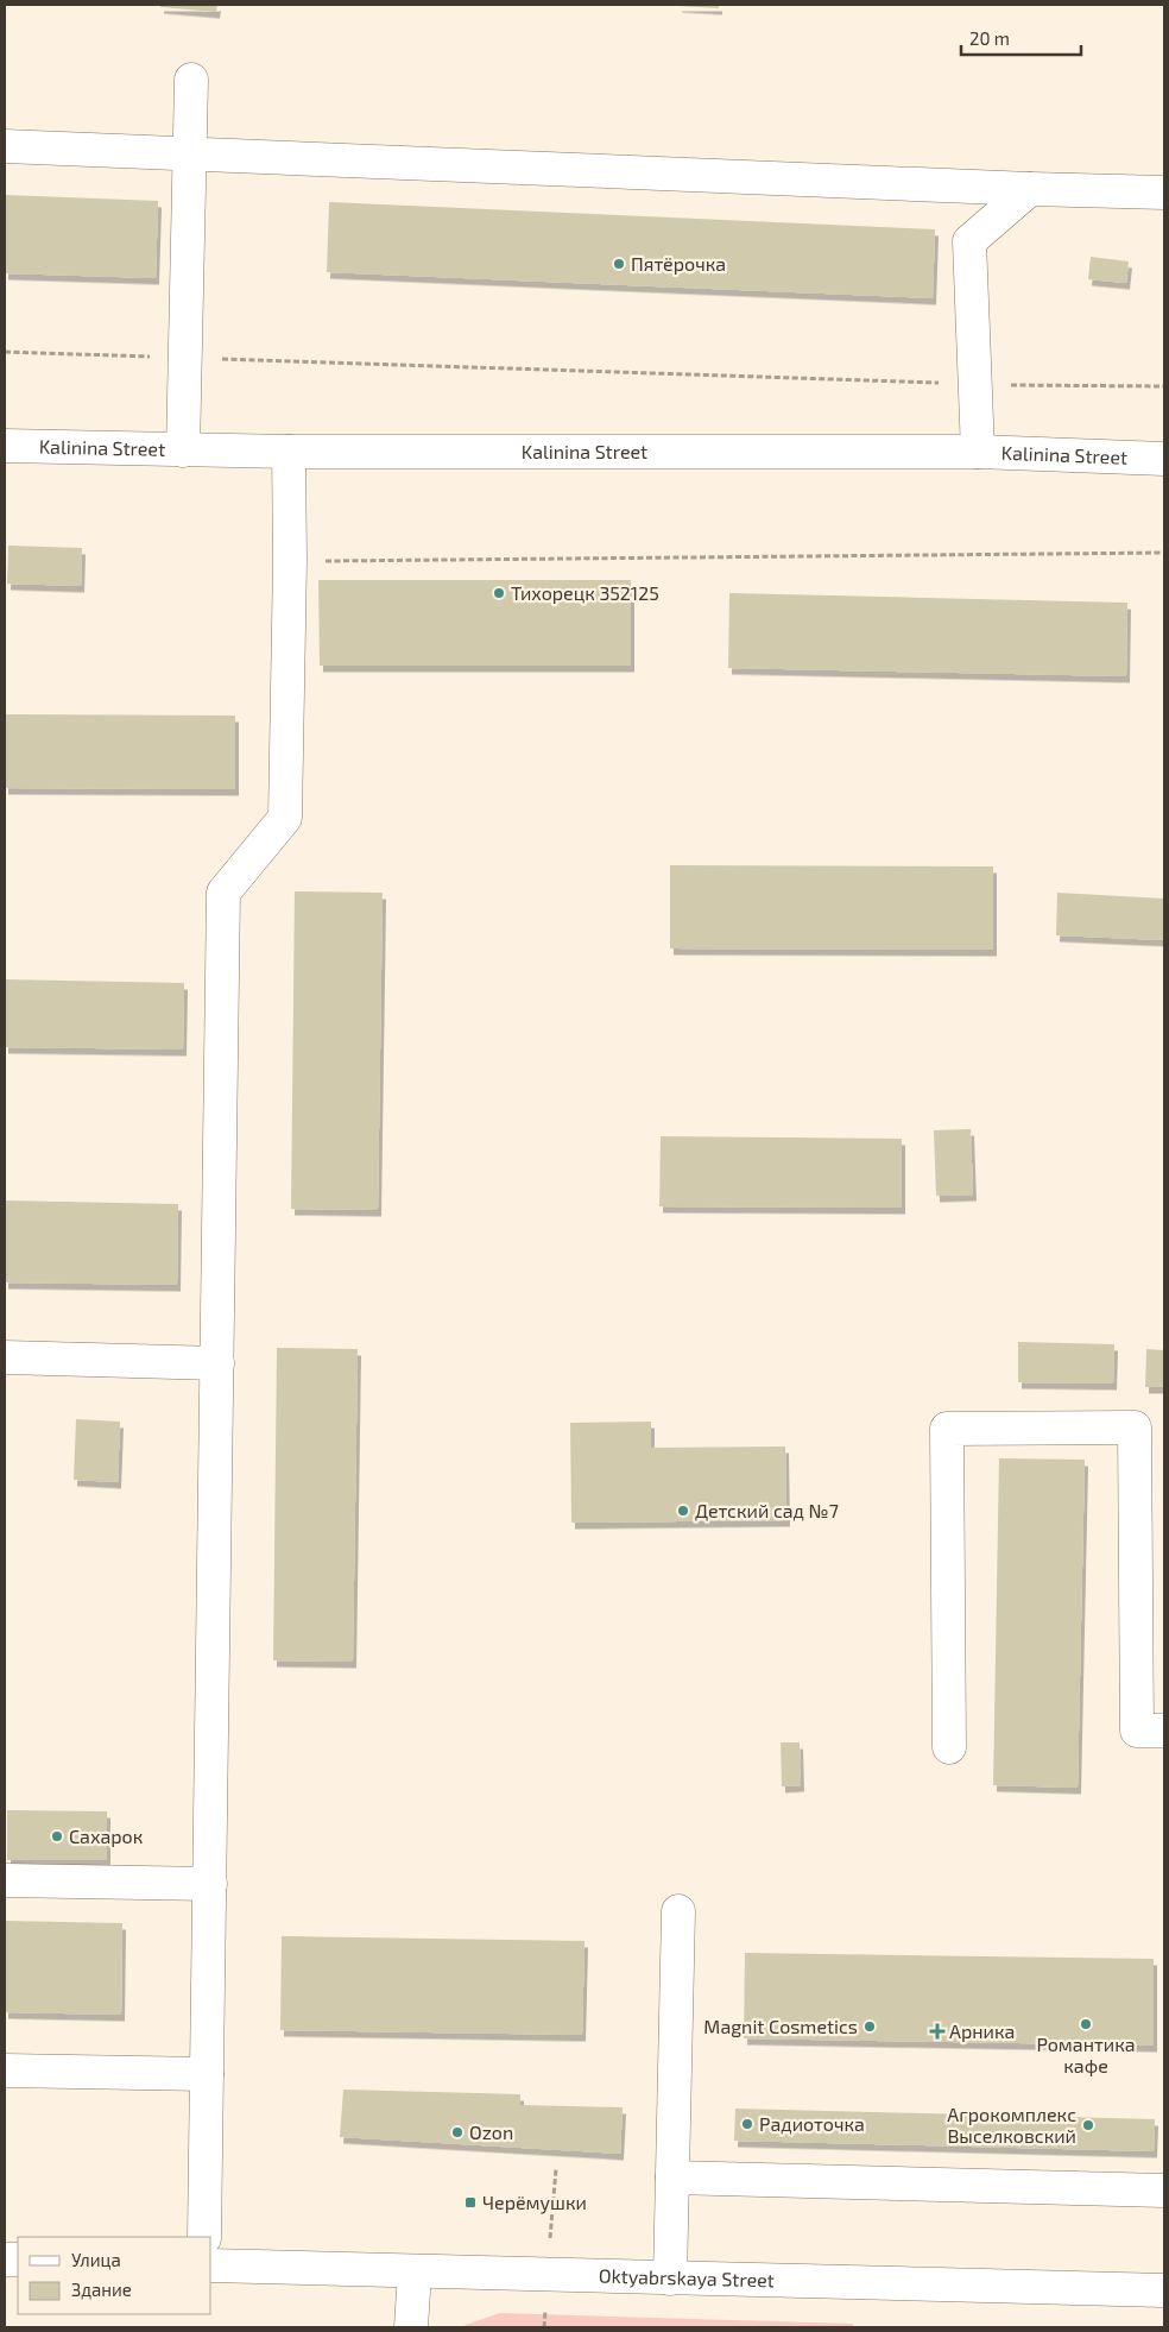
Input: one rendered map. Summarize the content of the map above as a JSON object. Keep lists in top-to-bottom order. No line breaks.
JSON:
{"streets":{"street":["Kalinina Street","Oktyabrskaya Street"]},"places":{"other":["Пятёрочка","Тихорецк 352125","Детский сад №7","Сахарок","Романтика кафе","Magnit Cosmetics","Радиоточка","Агрокомплекс Выселковский","Ozon"],"health":["Арника"],"transit":["Черёмушки"]},"legend":["Улица","Здание"],"scale_bar":"20 m"}
